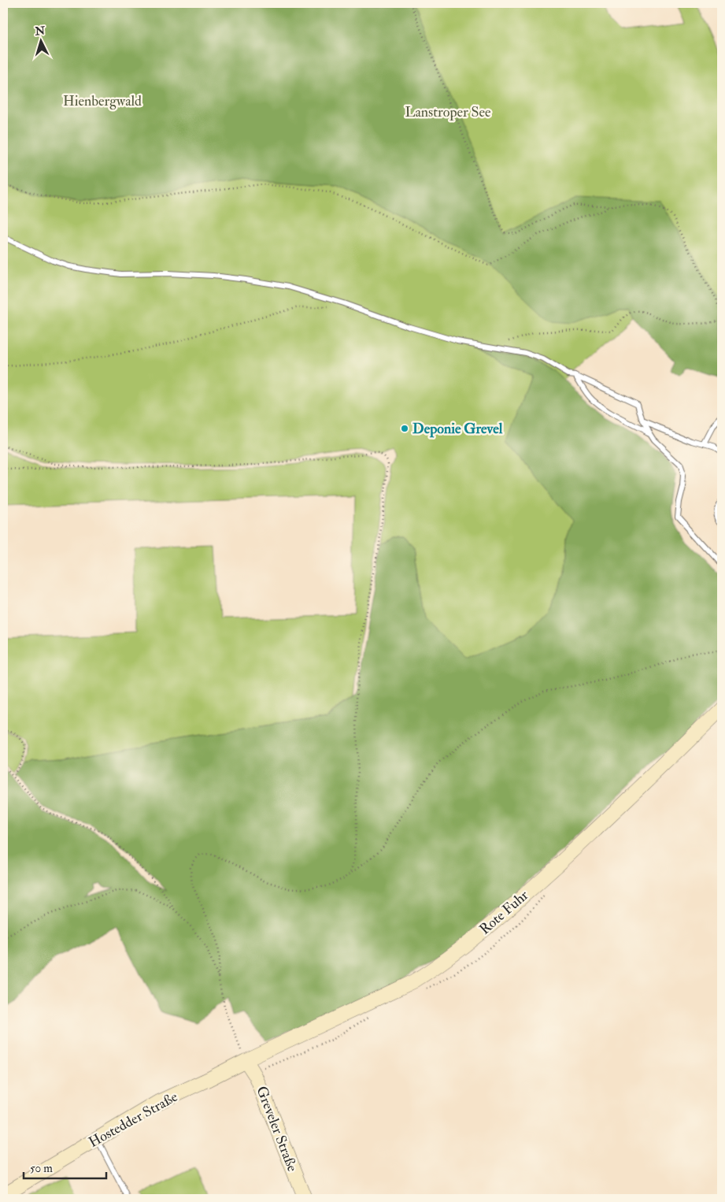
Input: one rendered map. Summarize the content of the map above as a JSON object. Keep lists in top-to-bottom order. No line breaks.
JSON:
{"streets":{"main road":["Rote Fuhr","Hostedder Straße","Greveler Straße"]},"crossings":[["Rote Fuhr","Hostedder Straße"],["Rote Fuhr","Greveler Straße"],["Hostedder Straße","Greveler Straße"]],"parks":["Hienbergwald","Lanstroper See"],"places":["Deponie Grevel"],"scale_bar":"50 m","north":"top"}
